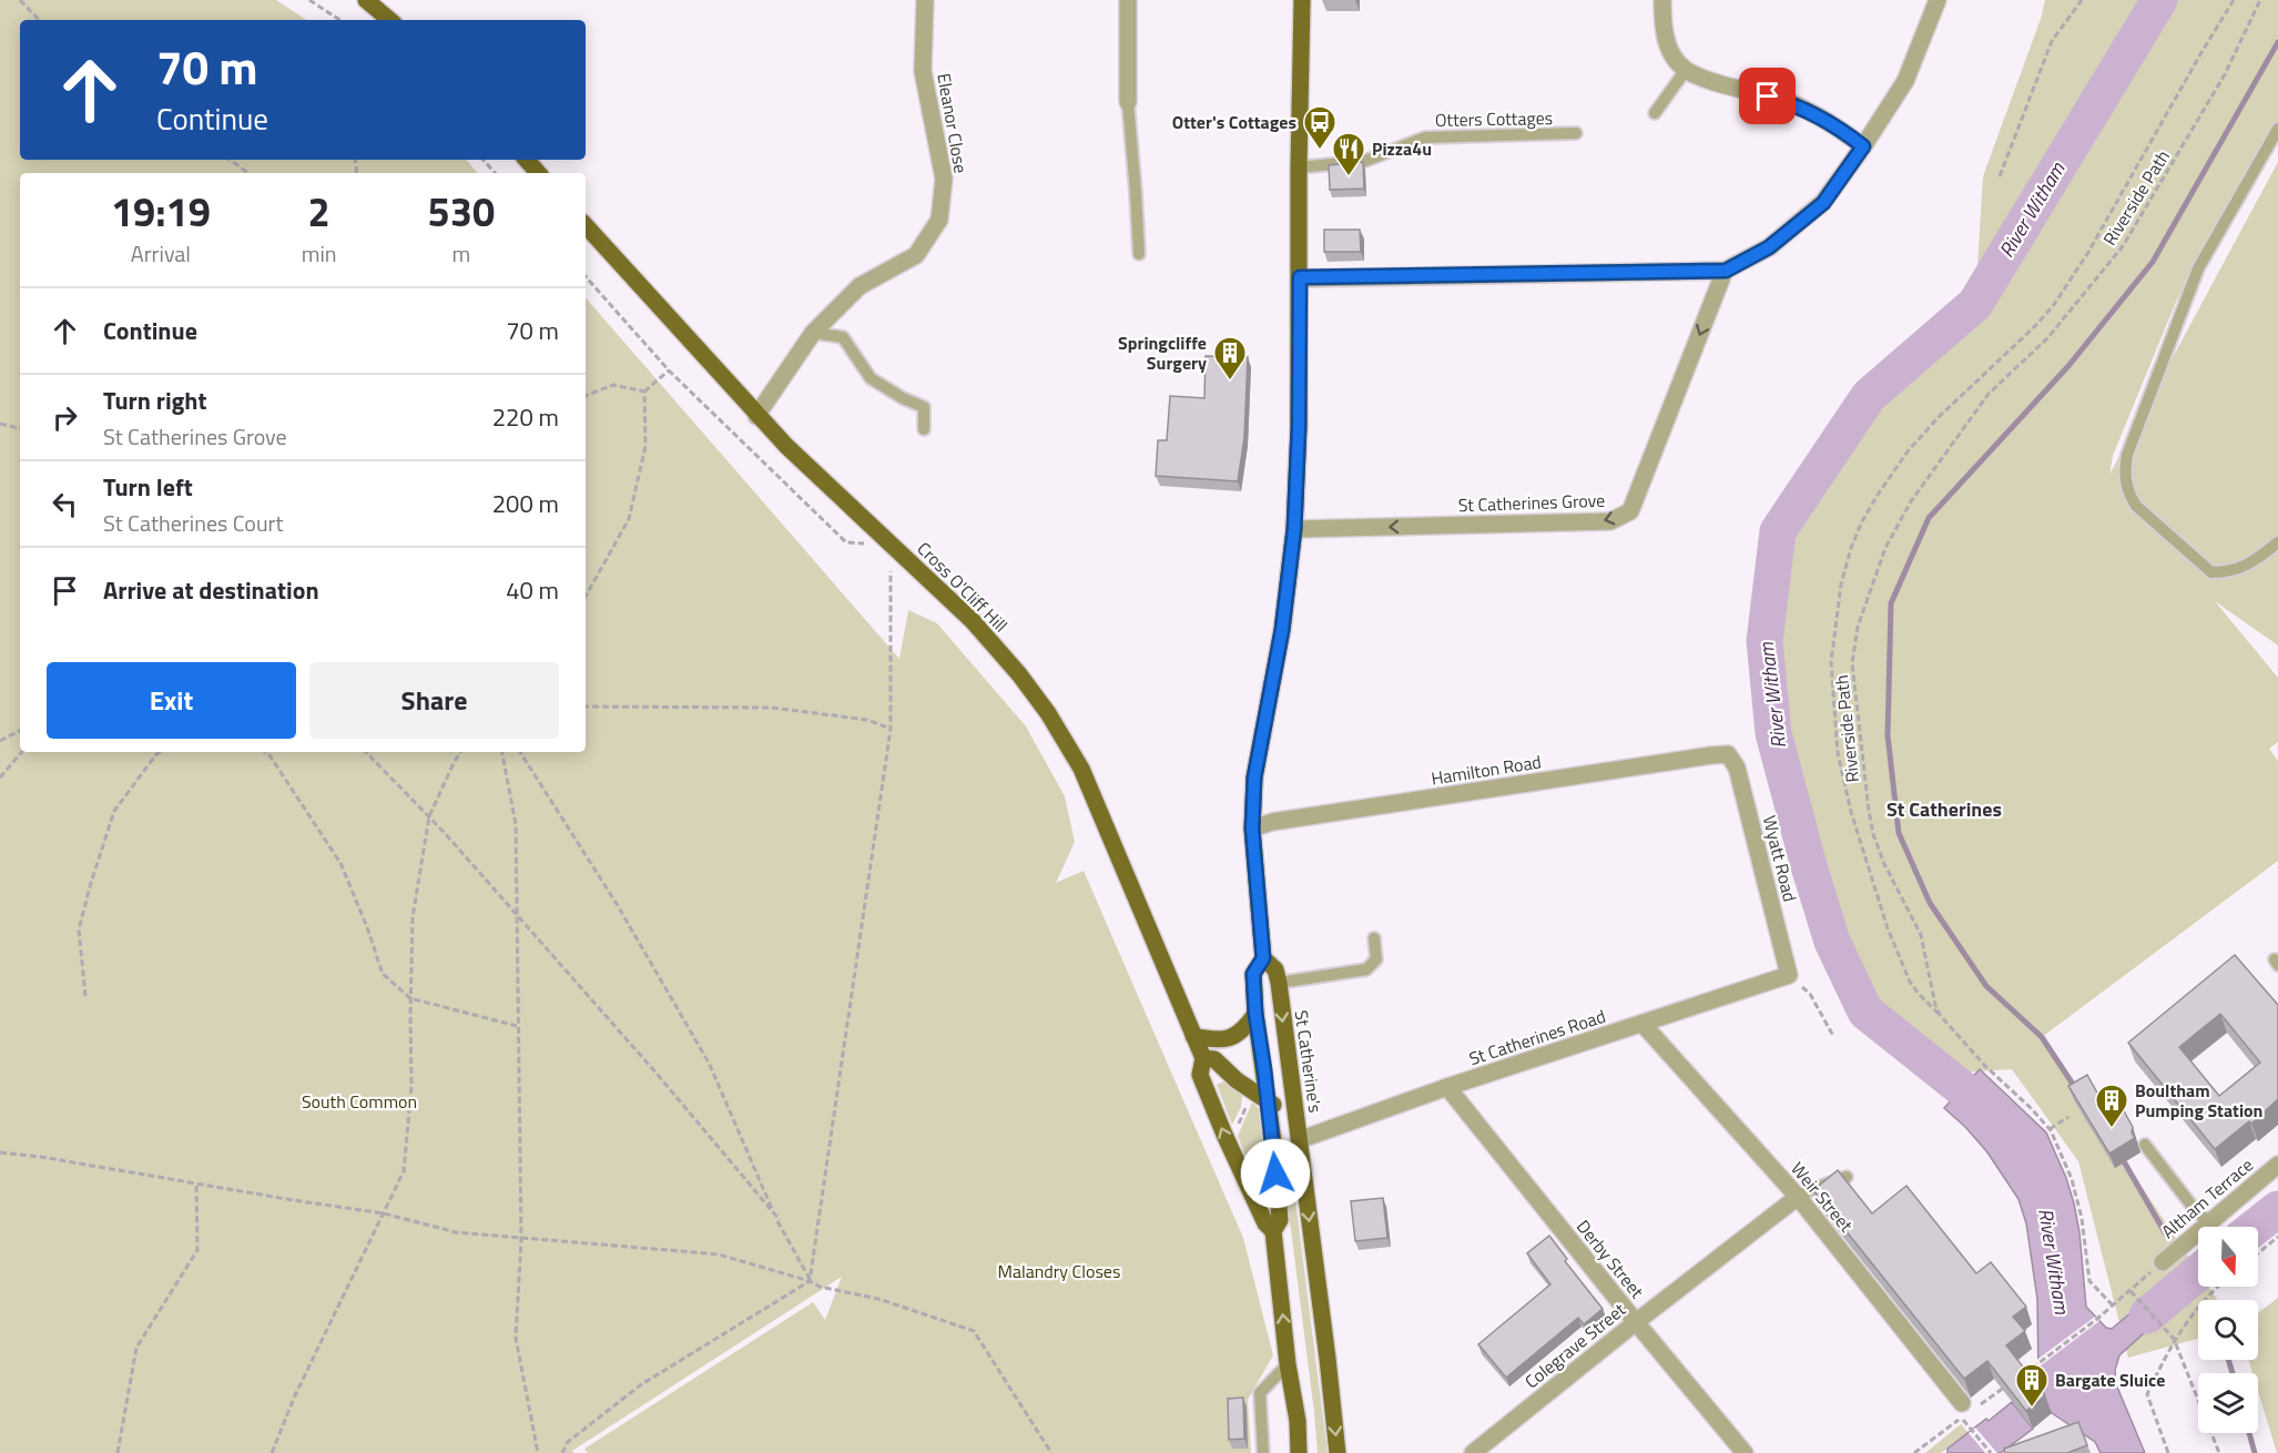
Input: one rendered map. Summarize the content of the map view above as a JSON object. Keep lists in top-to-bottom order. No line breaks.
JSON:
{"streets":{"main road":["Cross O'Cliff Hill","St Catherine's"],"street":["Eleanor Close","St Catherines Grove","Hamilton Road","Wyatt Road","St Catherines Road","Weir Street","Altham Terrace","Derby Street","Colegrave Street"],"lane":["Otters Cottages"],"path":["Riverside Path"]},"crossings":[["Eleanor Close","Cross O'Cliff Hill"],["Hamilton Road","Wyatt Road"],["Wyatt Road","St Catherines Road"],["St Catherines Road","St Catherine's"],["St Catherines Road","Weir Street"],["St Catherines Road","Derby Street"],["Weir Street","Colegrave Street"],["Derby Street","Colegrave Street"]],"one_way":["St Catherines Grove"],"districts":["St Catherines"],"water":["River Witham"],"parks":["South Common","Malandry Closes"],"places":{"bus stop":["Otter's Cottages"],"restaurant":["Pizza4u"],"building":["Springcliffe Surgery","Boultham Pumping Station","Bargate Sluice"]},"north":"bottom","page":{"turn":["70 m","Continue"],"eta":["19:19","Arrival","2","min","530","m"],"list":[{"name":"Continue","value":"70 m"},{"name":"Turn right","note":"St Catherines Grove","value":"220 m"},{"name":"Turn left","note":"St Catherines Court","value":"200 m"},{"name":"Arrive at destination","value":"40 m"}],"buttons":["Exit","Share"]}}
